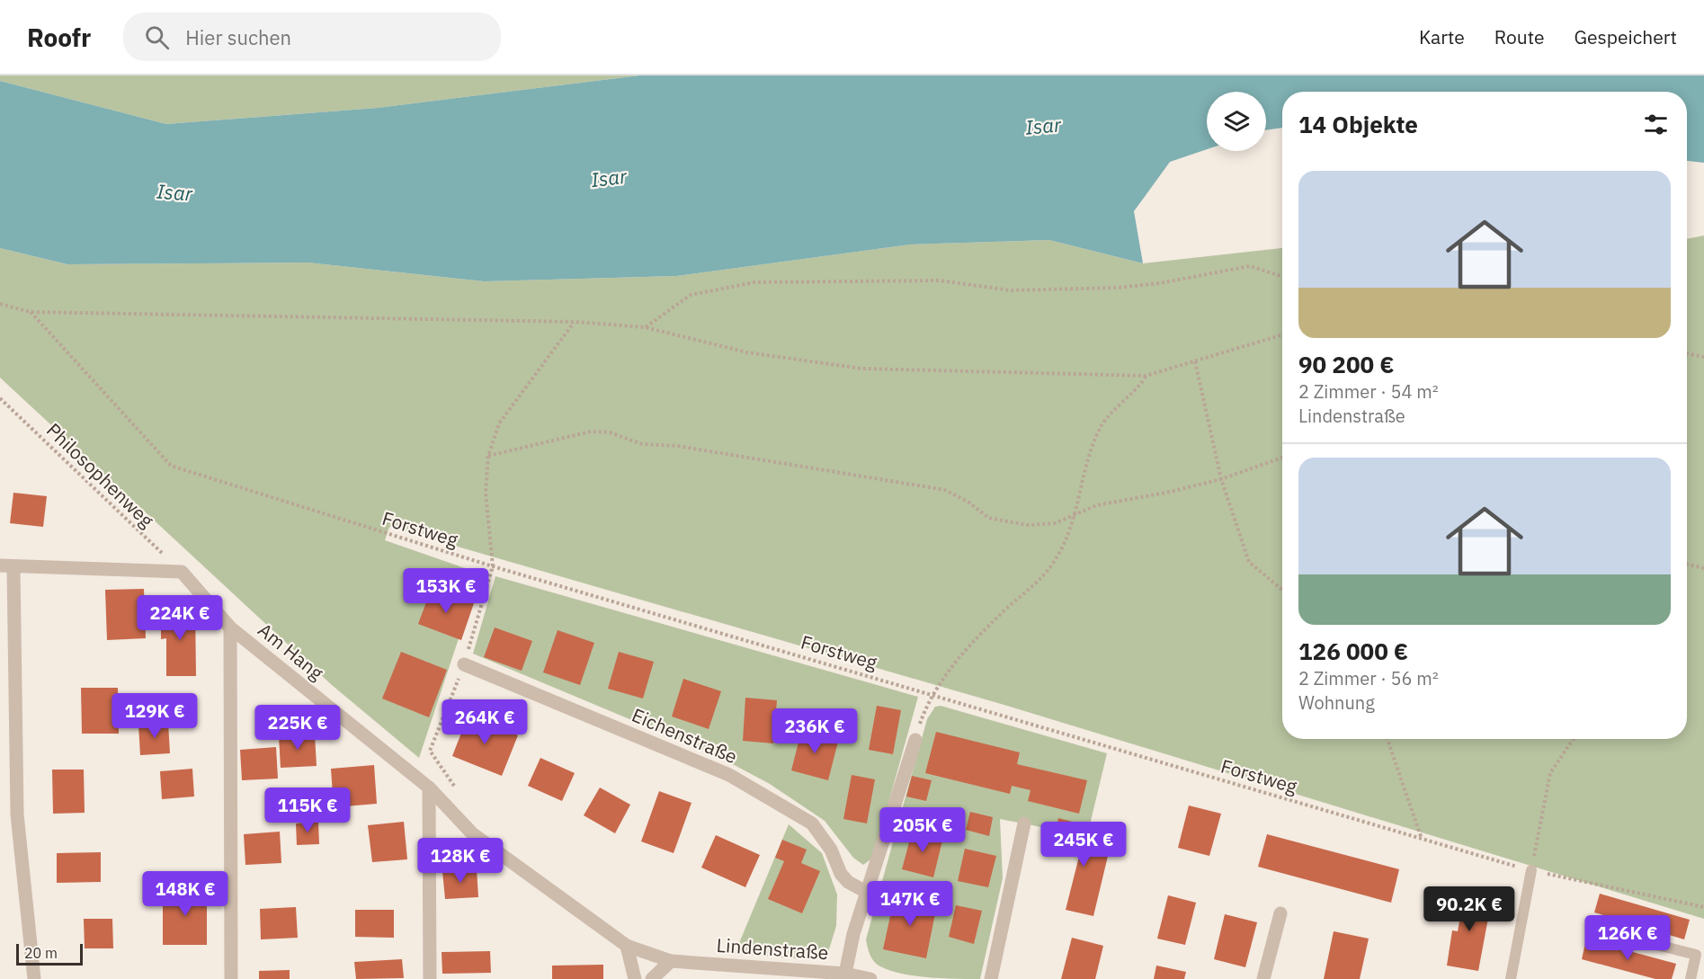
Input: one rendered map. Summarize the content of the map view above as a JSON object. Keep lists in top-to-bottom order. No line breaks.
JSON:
{"streets":{"street":["Am Hang","Eichenstraße","Lindenstraße"],"path":["Philosophenweg","Forstweg"]},"crossings":[["Philosophenweg","Am Hang"],["Am Hang","Lindenstraße"]],"water":["Isar"],"scale_bar":"20 m","page":{"header":"Roofr","search":"Hier suchen","nav":["Karte","Route","Gespeichert"],"heading":"14 Objekte","list":[{"name":"90 200 €","note":"2 Zimmer · 54 m² · Lindenstraße"},{"name":"126 000 €","note":"2 Zimmer · 56 m² · Wohnung"}],"price":["153K €","224K €","129K €","264K €","225K €","236K €","115K €","205K €","245K €","128K €","148K €","147K €","90.2K €","126K €"],"scale":"20 m"}}
